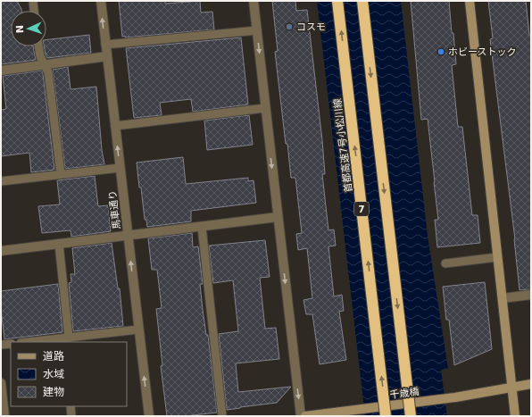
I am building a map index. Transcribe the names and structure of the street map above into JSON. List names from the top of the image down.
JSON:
{
  "streets": {
    "highway": ["首都高速7号小松川線", "7"],
    "street": ["馬車通り", "千歳橋"]
  },
  "one_way": ["馬車通り"],
  "places": ["コスモ", "ホビーストック"],
  "legend": ["道路", "水域", "建物"],
  "north": "left"
}
